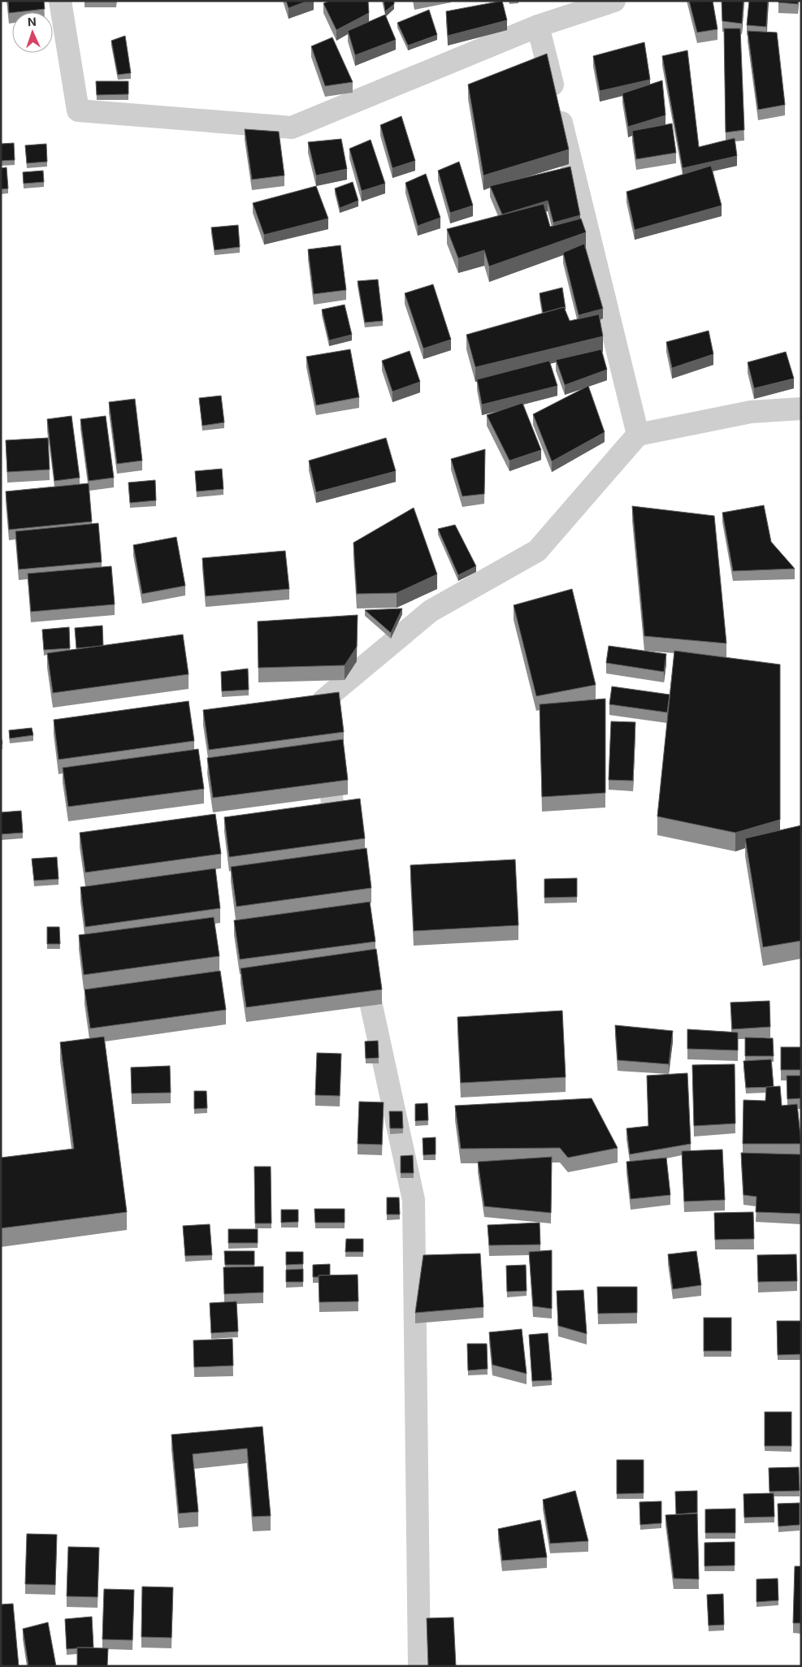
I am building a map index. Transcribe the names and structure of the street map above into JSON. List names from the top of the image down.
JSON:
{
  "north": "top"
}
